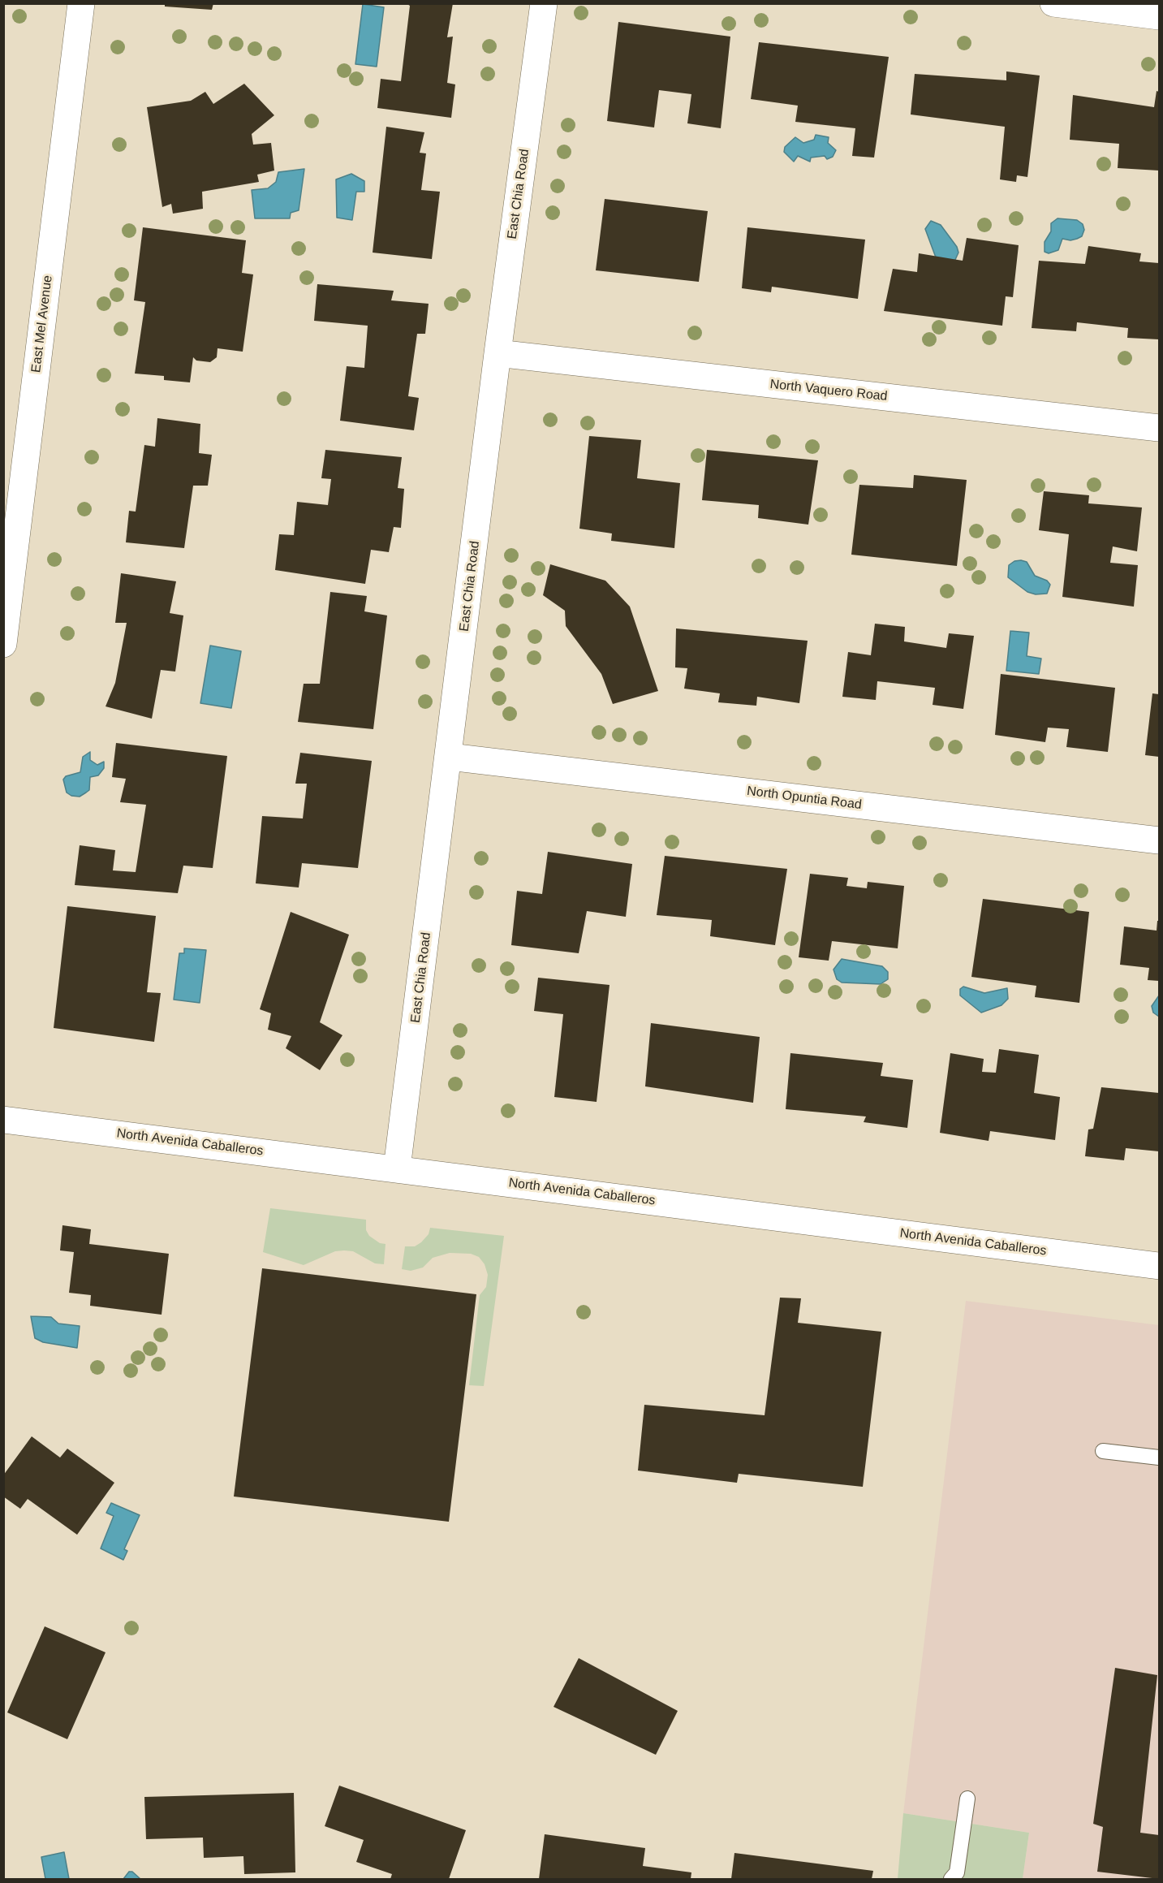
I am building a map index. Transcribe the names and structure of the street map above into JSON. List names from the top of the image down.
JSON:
{
  "streets": {
    "street": [
      "East Chia Road",
      "East Mel Avenue",
      "North Vaquero Road",
      "North Opuntia Road",
      "North Avenida Caballeros"
    ]
  },
  "crossings": [
    ["East Chia Road", "North Vaquero Road"],
    ["East Chia Road", "North Opuntia Road"],
    ["East Chia Road", "North Avenida Caballeros"]
  ]
}
